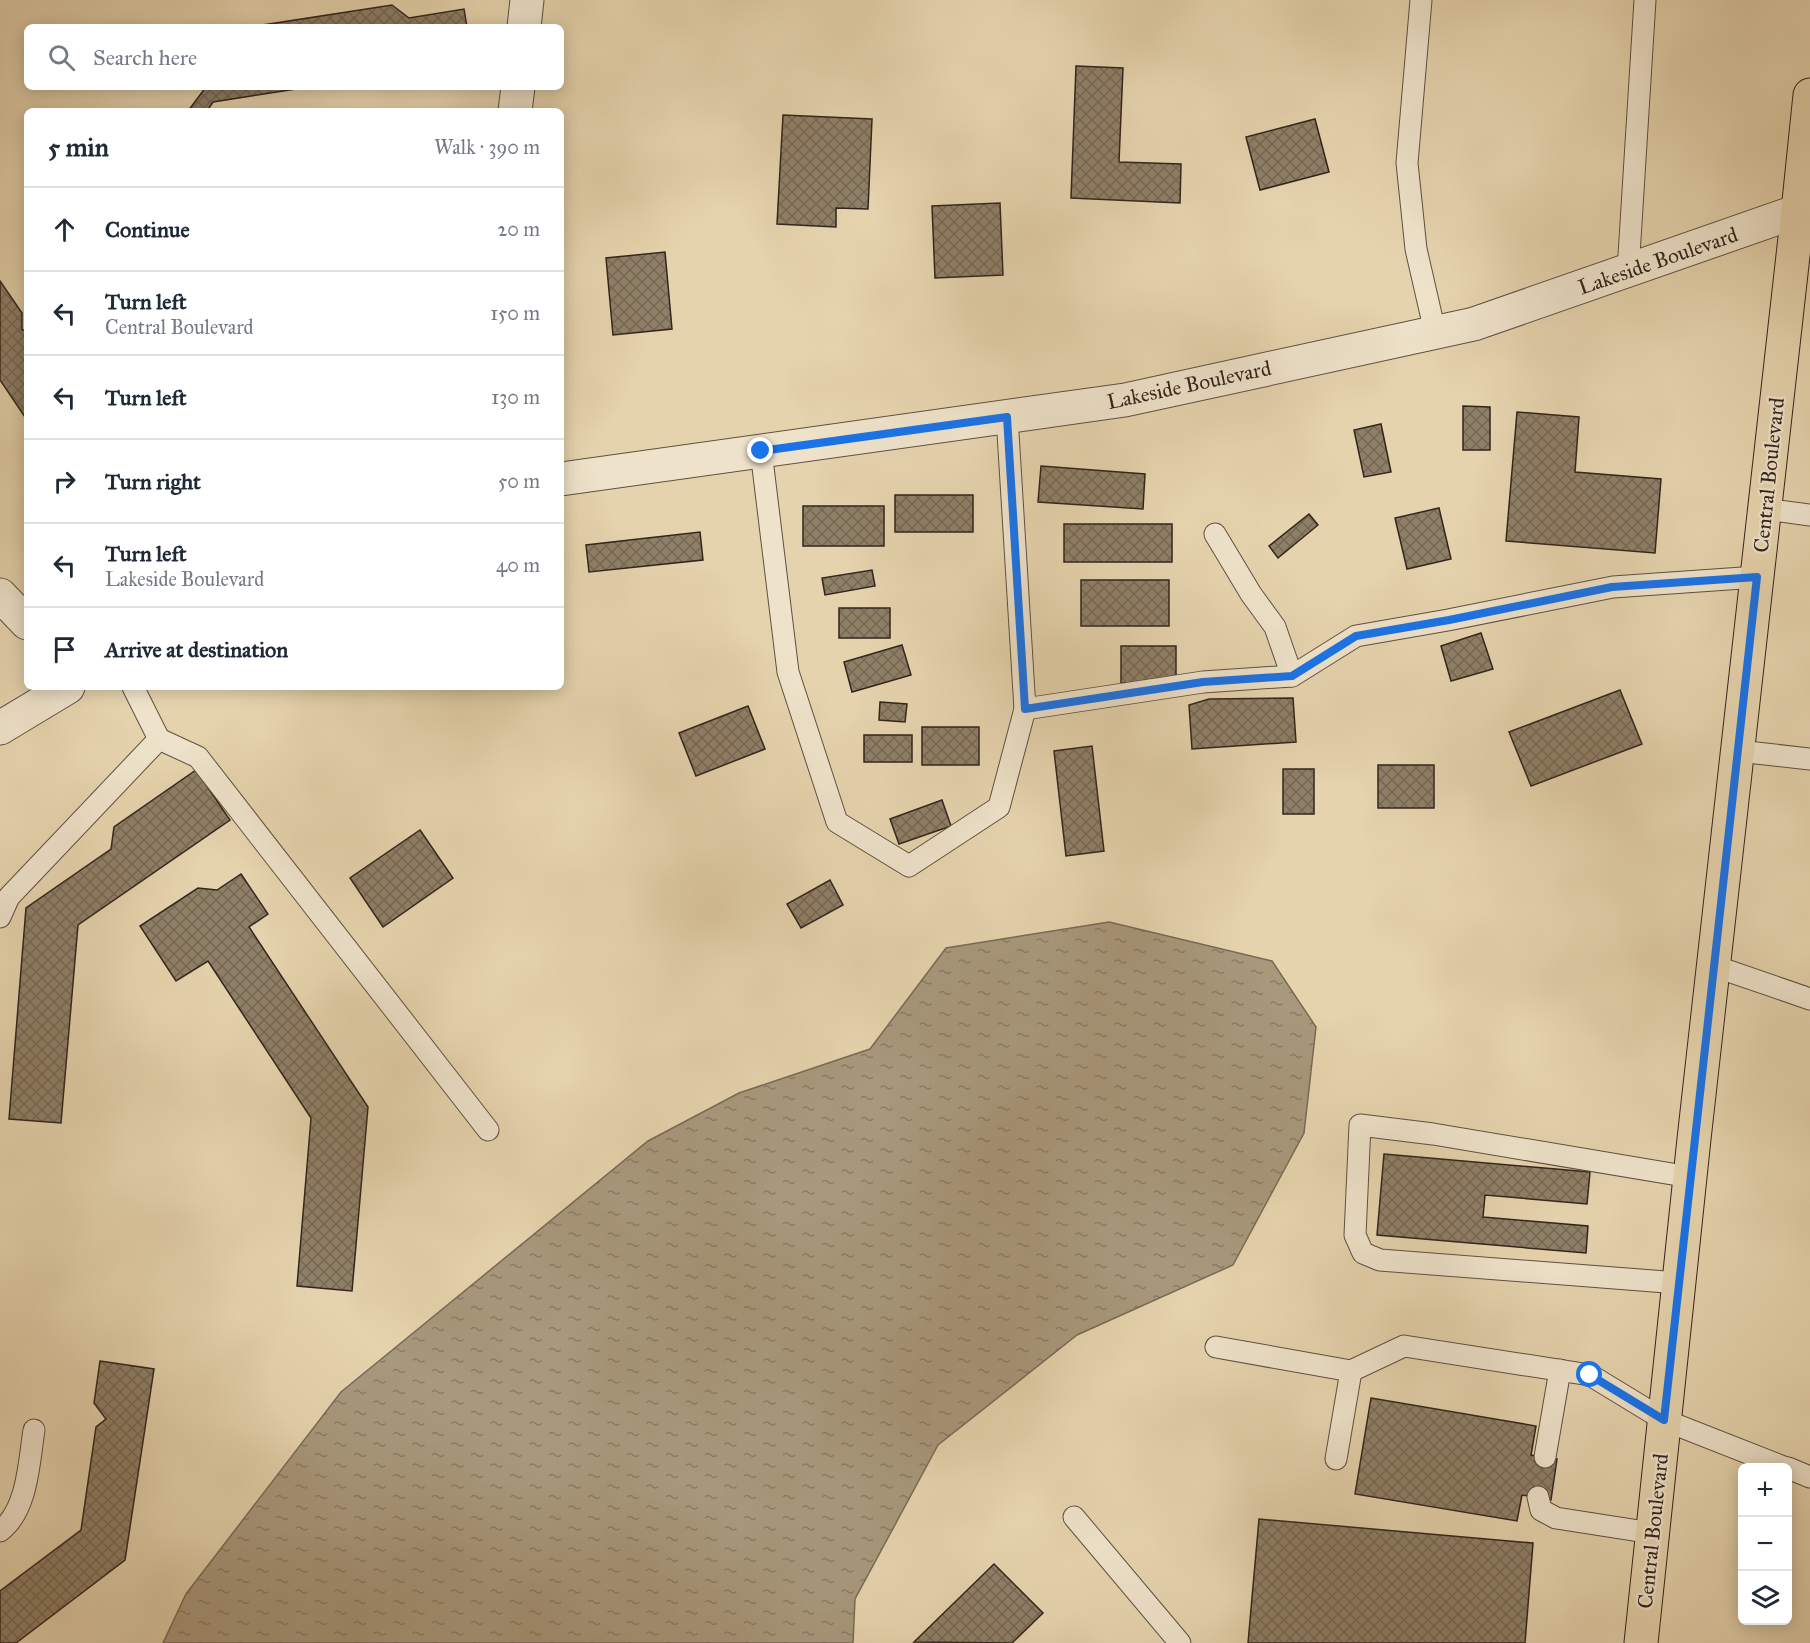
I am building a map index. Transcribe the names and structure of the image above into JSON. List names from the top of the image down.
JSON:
{
  "streets": {
    "main road": ["Central Boulevard"],
    "street": ["Lakeside Boulevard"]
  },
  "crossings": [
    ["Lakeside Boulevard", "Central Boulevard"]
  ],
  "page": {
    "search": "Search here",
    "heading": ["5 min", "Walk · 390 m"],
    "list": [
      ["Continue", "20 m"],
      ["Turn left", "Central Boulevard", "150 m"],
      ["Turn left", "130 m"],
      ["Turn right", "50 m"],
      ["Turn left", "Lakeside Boulevard", "40 m"],
      "Arrive at destination"
    ],
    "map_buttons": ["+", "−"]
  }
}
